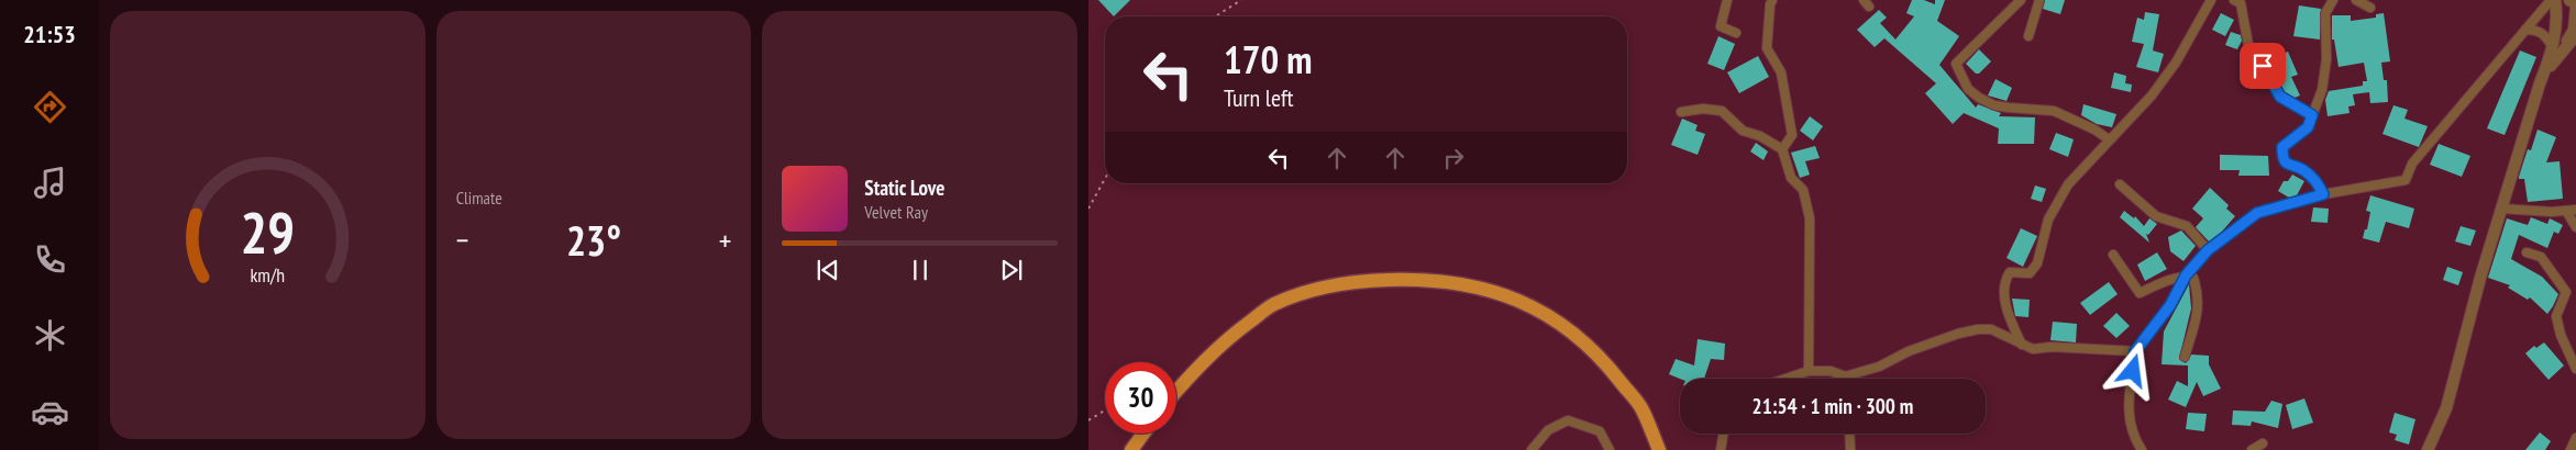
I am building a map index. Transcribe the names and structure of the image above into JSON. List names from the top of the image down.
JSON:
{
  "page": {
    "tabs": "21:53",
    "tile": "Climate",
    "turn": ["170 m", "Turn left"],
    "song": ["Static Love", "Velvet Ray"],
    "heat": ["−", "23°", "+"],
    "limit": "30",
    "trip": "21:54 · 1 min · 300 m",
    "gauge": ["29", "km/h"]
  }
}
